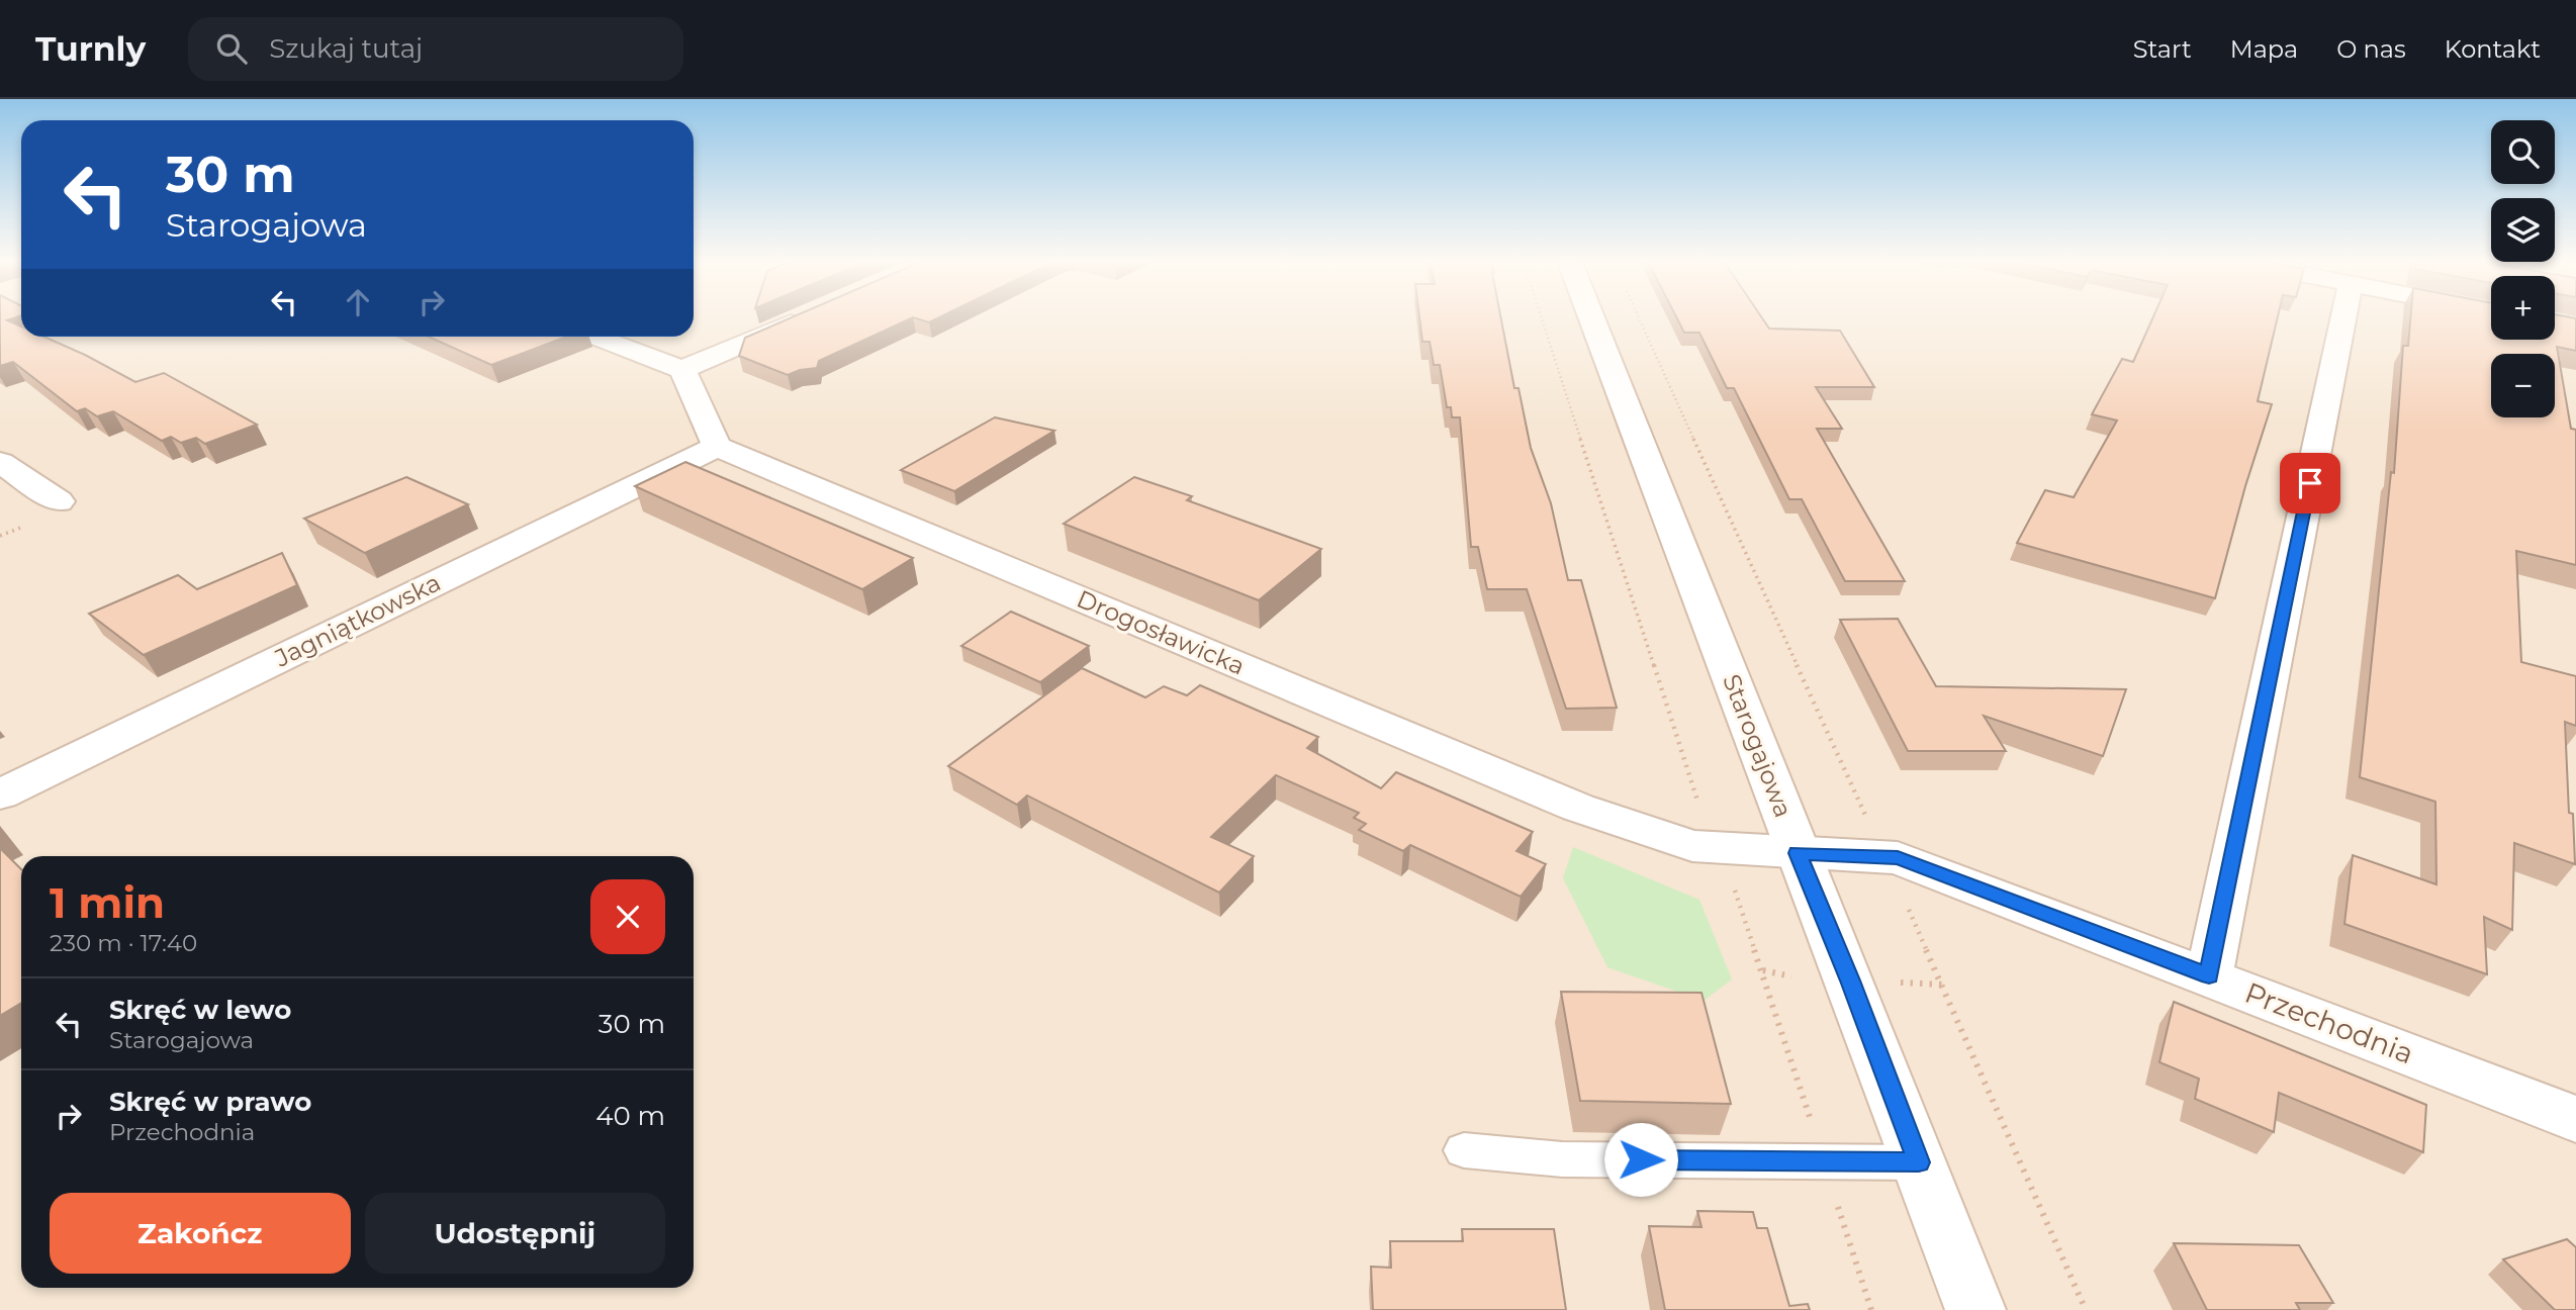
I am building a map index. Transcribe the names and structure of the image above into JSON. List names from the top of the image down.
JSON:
{
  "streets": {
    "street": [
      "Jagniątkowska",
      "Drogosławicka",
      "Starogajowa",
      "Przechodnia"
    ]
  },
  "crossings": [
    ["Jagniątkowska", "Drogosławicka"],
    ["Drogosławicka", "Starogajowa"],
    ["Drogosławicka", "Przechodnia"],
    ["Starogajowa", "Przechodnia"]
  ],
  "page": {
    "header": "Turnly",
    "search": "Szukaj tutaj",
    "nav": [
      "Start",
      "Mapa",
      "O nas",
      "Kontakt"
    ],
    "map_buttons": ["+", "−"],
    "turn": ["30 m", "Starogajowa"],
    "heading": ["1 min", "230 m · 17:40"],
    "list": [
      {
        "name": "Skręć w lewo",
        "note": "Starogajowa",
        "value": "30 m"
      },
      {
        "name": "Skręć w prawo",
        "note": "Przechodnia",
        "value": "40 m"
      }
    ],
    "buttons": ["Zakończ", "Udostępnij"]
  }
}
